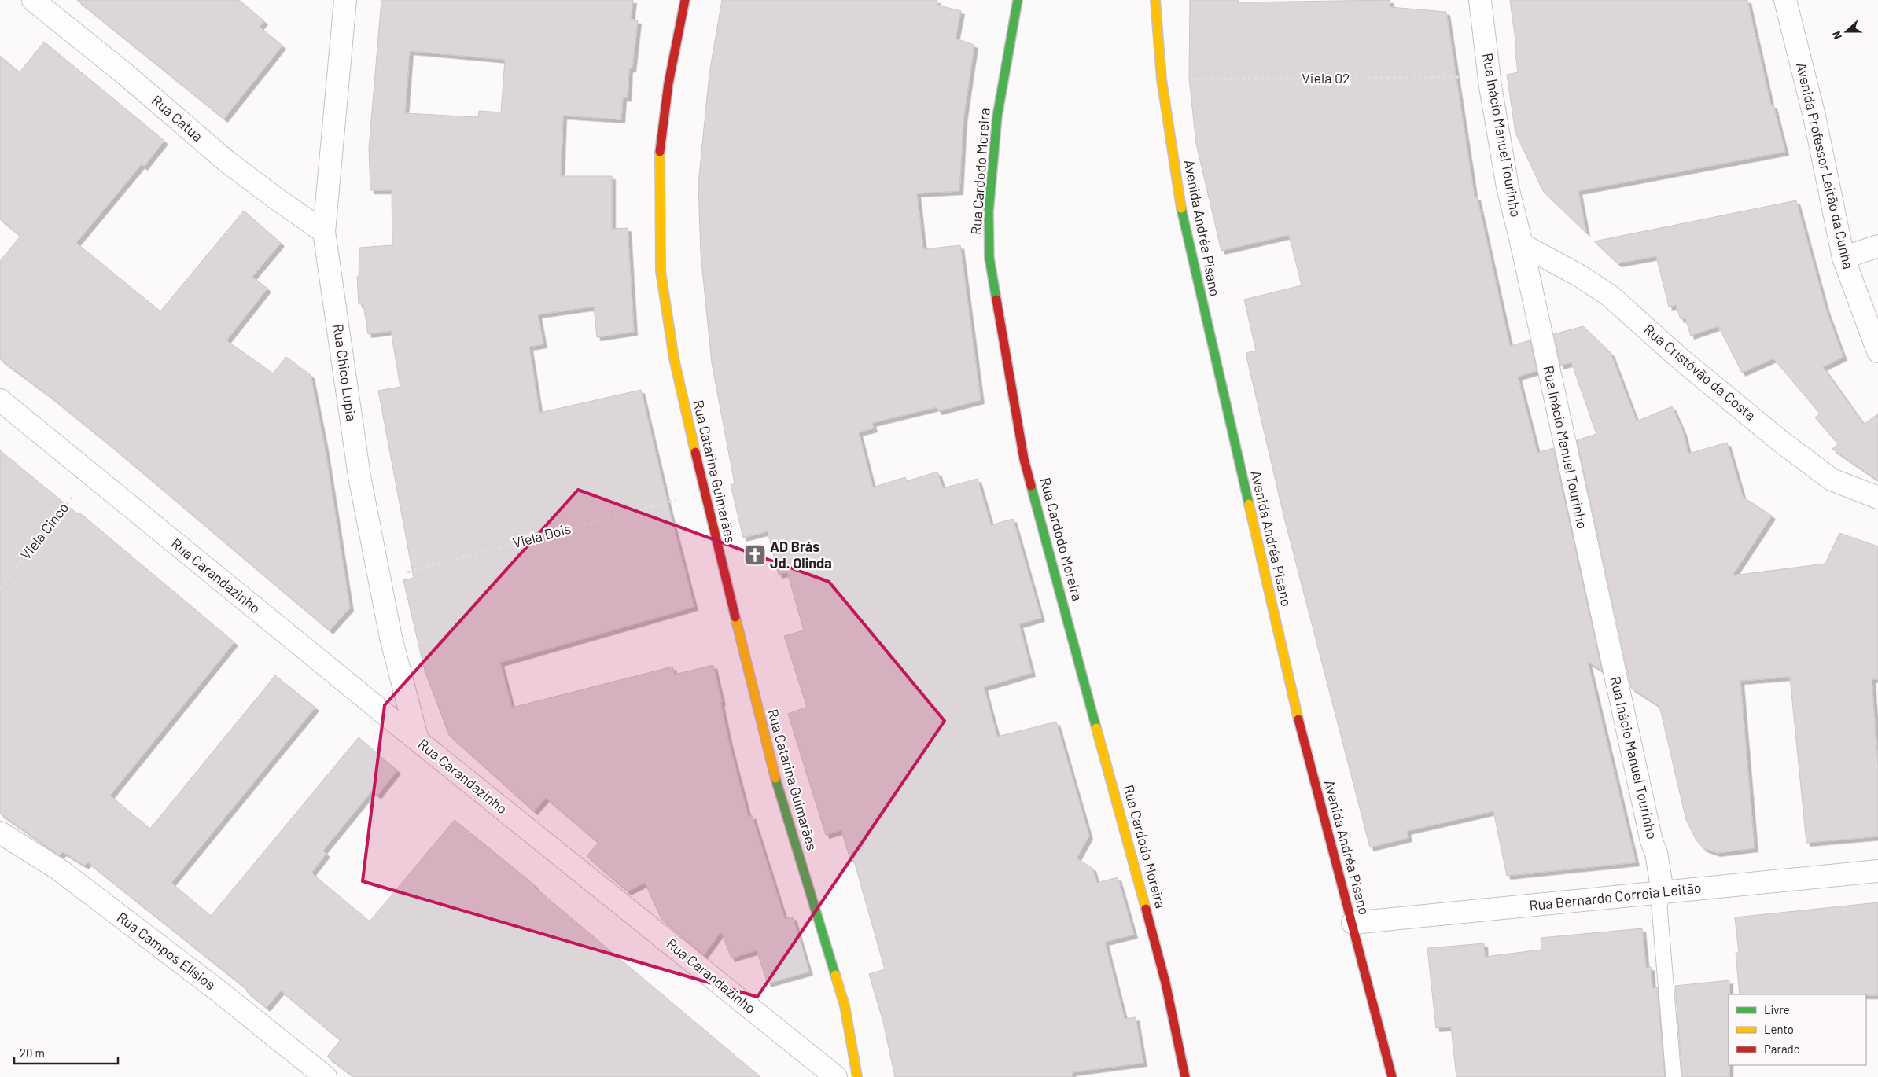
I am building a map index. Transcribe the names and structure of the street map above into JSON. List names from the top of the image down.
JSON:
{
  "streets": {
    "street": [
      "Rua Catua",
      "Rua Inácio Manuel Tourinho",
      "Avenida Professor Leitão da Cunha",
      "Rua Cardodo Moreira",
      "Avenida Andréa Pisano",
      "Rua Chico Lupia",
      "Rua Cristóvão da Costa",
      "Rua Catarina Guimarães",
      "Rua Carandazinho",
      "Rua Bernardo Correia Leitão",
      "Rua Campos Elísios"
    ],
    "path": ["Viela 02", "Viela Cinco", "Viela Dois"]
  },
  "crossings": [
    ["Viela 02", "Rua Inácio Manuel Tourinho"],
    ["Viela 02", "Avenida Andréa Pisano"],
    ["Rua Catua", "Rua Chico Lupia"],
    ["Rua Inácio Manuel Tourinho", "Rua Cristóvão da Costa"],
    ["Rua Inácio Manuel Tourinho", "Rua Bernardo Correia Leitão"],
    ["Avenida Andréa Pisano", "Rua Bernardo Correia Leitão"],
    ["Rua Chico Lupia", "Viela Dois"],
    ["Rua Chico Lupia", "Rua Carandazinho"],
    ["Rua Catarina Guimarães", "Viela Dois"],
    ["Viela Cinco", "Rua Carandazinho"]
  ],
  "places": {
    "church": ["AD Brás Jd. Olinda"]
  },
  "legend": ["Livre", "Lento", "Parado"],
  "scale_bar": "20 m",
  "north": "left"
}
